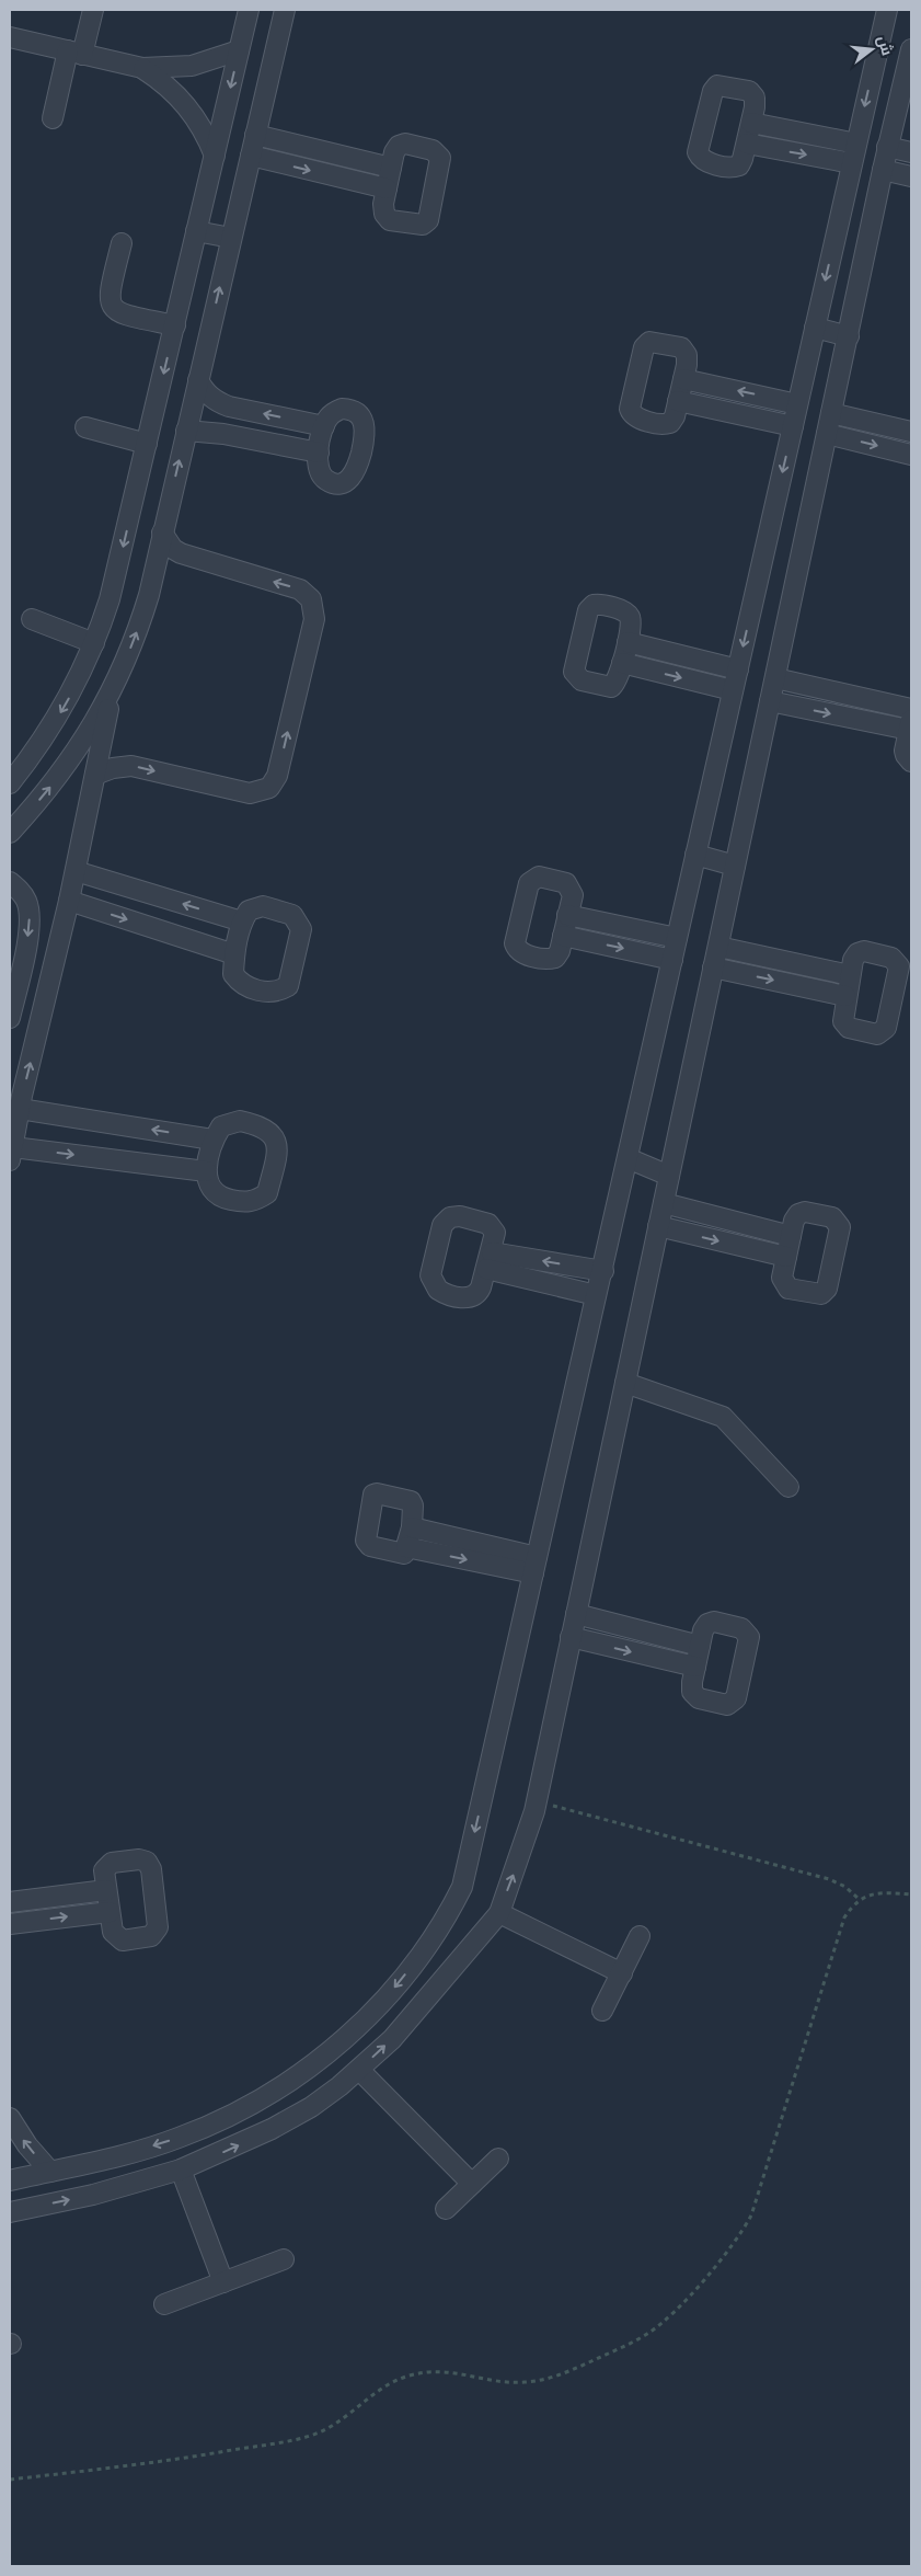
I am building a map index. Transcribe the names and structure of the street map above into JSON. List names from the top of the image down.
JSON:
{
  "north": "right"
}
